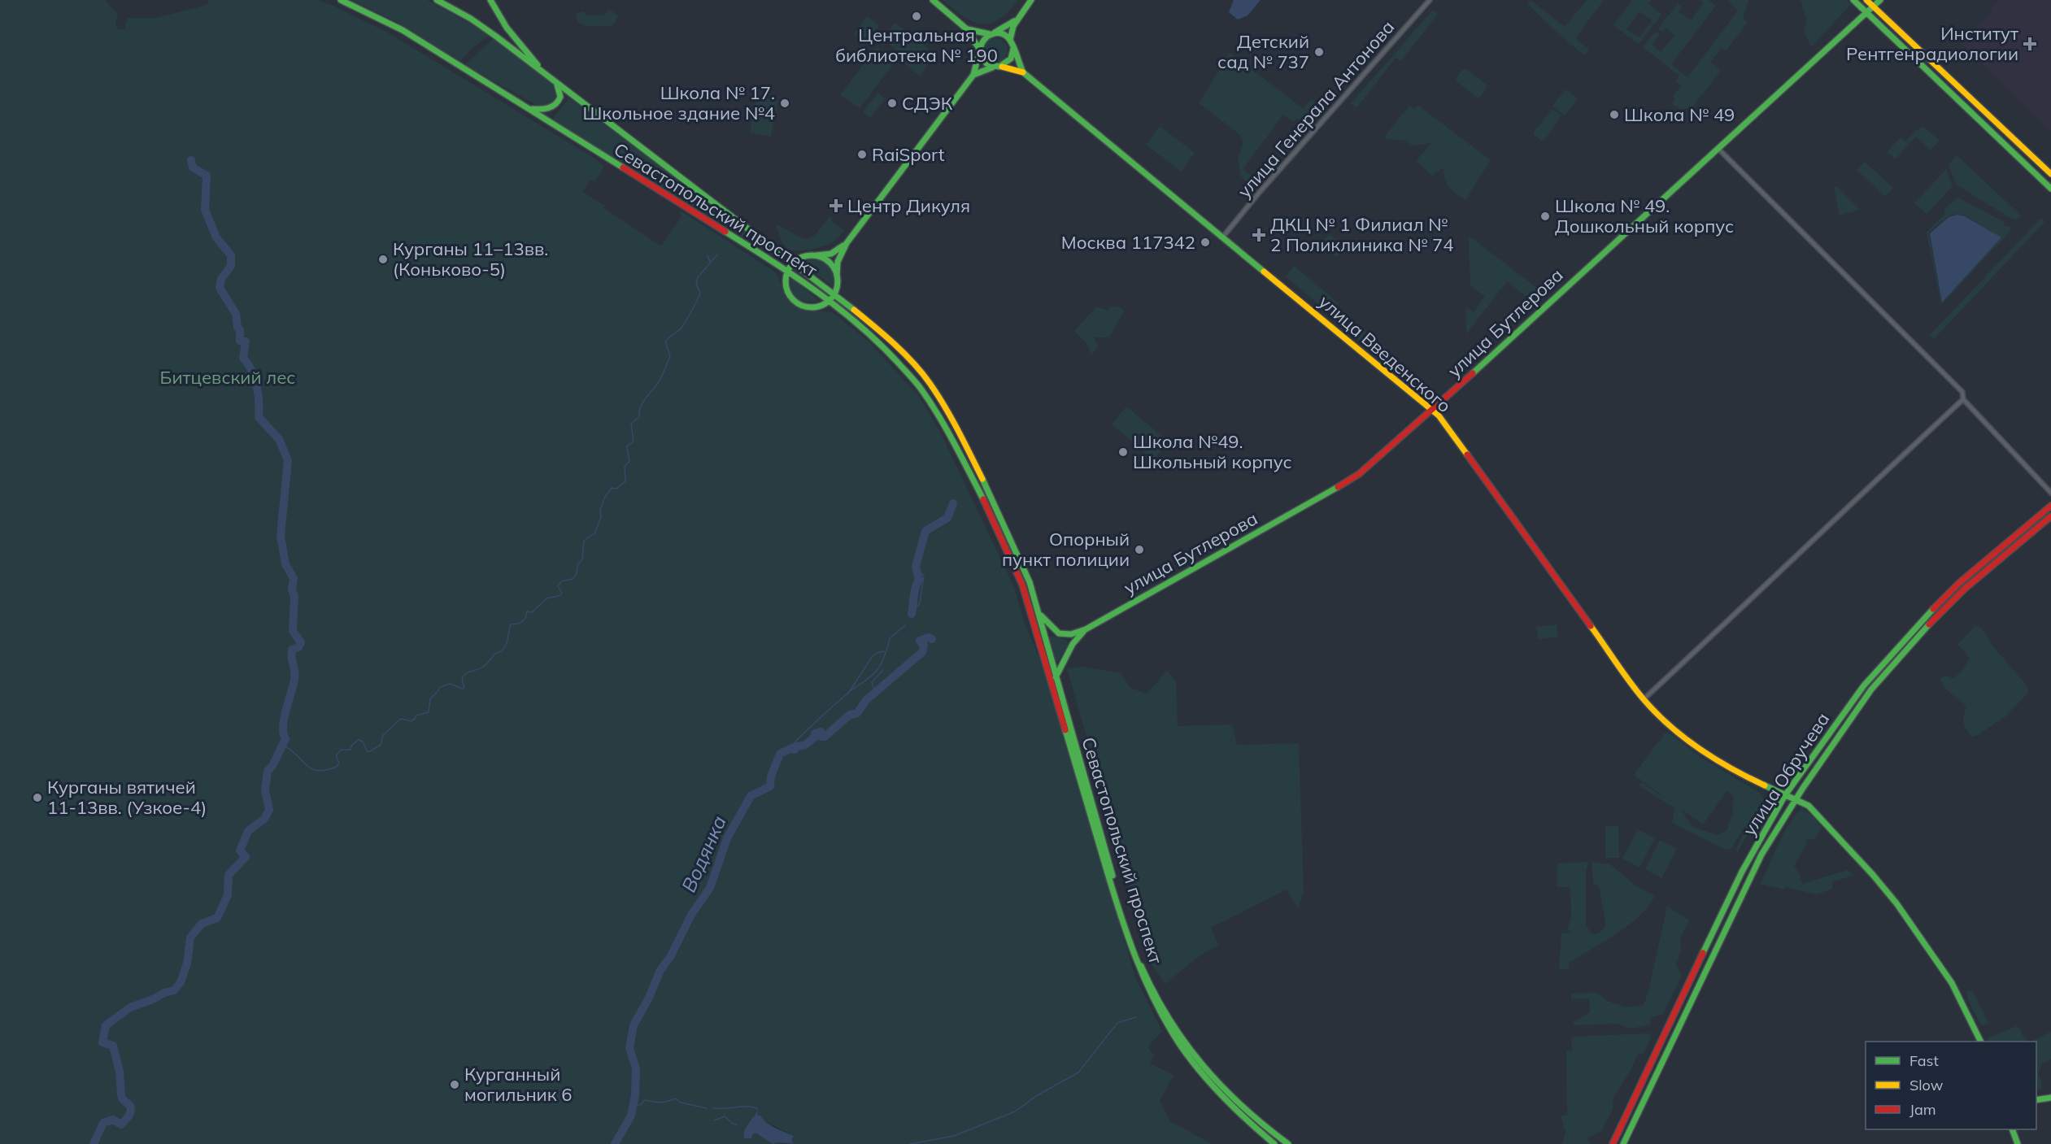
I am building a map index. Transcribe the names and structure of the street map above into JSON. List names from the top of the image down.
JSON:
{
  "streets": {
    "main road": [
      "Севастопольский проспект",
      "улица Бутлерова",
      "улица Введенского",
      "улица Обручева"
    ],
    "street": ["улица Генерала Антонова"]
  },
  "crossings": [
    ["улица Генерала Антонова", "улица Введенского"],
    ["Севастопольский проспект", "улица Бутлерова"],
    ["улица Бутлерова", "улица Введенского"],
    ["улица Введенского", "улица Обручева"]
  ],
  "water": ["Водянка"],
  "parks": ["Битцевский лес"],
  "places": {
    "other": [
      "Центральная библиотека № 190",
      "Детский сад № 737",
      "Школа № 17. Школьное здание №4",
      "СДЭК",
      "Школа № 49",
      "RaiSport",
      "Школа № 49. Дошкольный корпус",
      "Москва 117342",
      "Курганы 11–13вв. (Коньково-5)",
      "Школа №49. Школьный корпус",
      "Опорный пункт полиции",
      "Курганы вятичей 11-13вв. (Узкое-4)",
      "Курганный могильник 6"
    ],
    "health": ["Институт Рентгенрадиологии", "Центр Дикуля", "ДКЦ № 1 Филиал № 2 Поликлиника № 74"]
  },
  "legend": ["Fast", "Slow", "Jam"]
}
